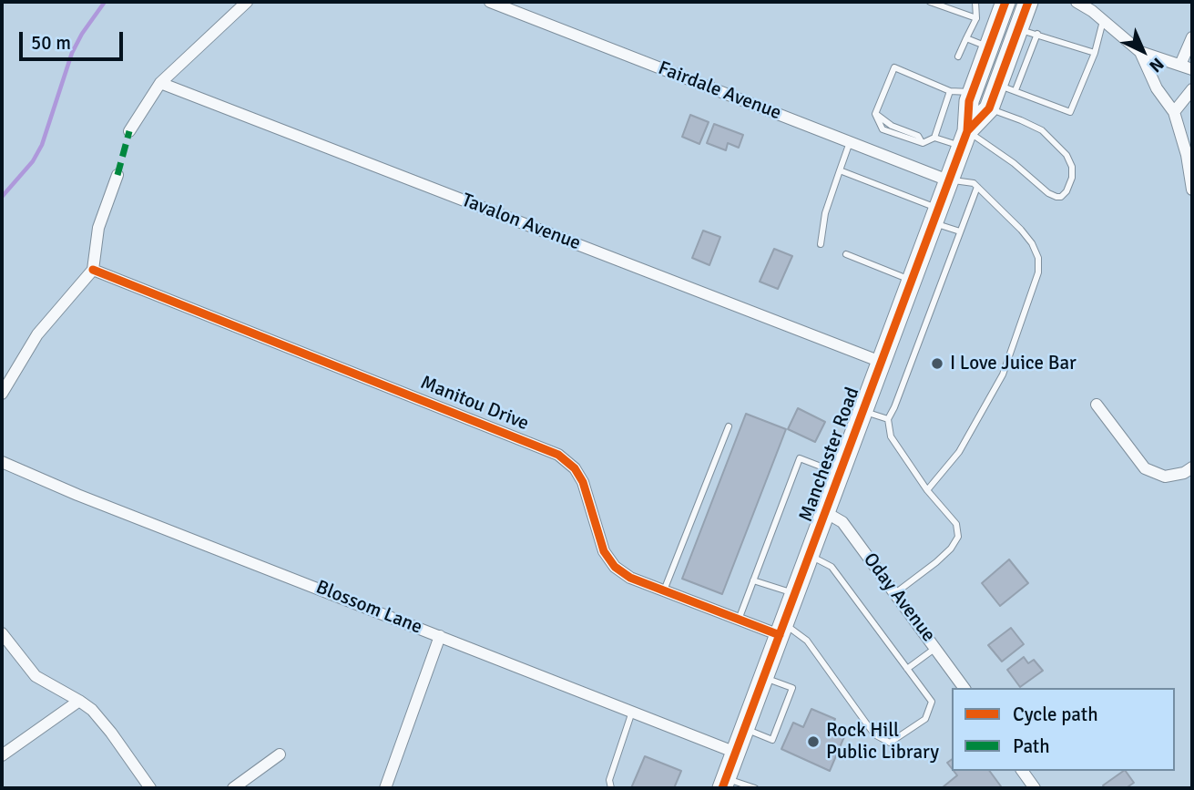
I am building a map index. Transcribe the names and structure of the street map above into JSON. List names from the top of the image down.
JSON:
{
  "streets": {
    "main road": ["Manchester Road"],
    "street": [
      "Fairdale Avenue",
      "Tavalon Avenue",
      "Manitou Drive",
      "Oday Avenue",
      "Blossom Lane"
    ]
  },
  "crossings": [
    ["Fairdale Avenue", "Manchester Road"],
    ["Tavalon Avenue", "Manchester Road"],
    ["Manitou Drive", "Manchester Road"],
    ["Manchester Road", "Oday Avenue"],
    ["Manchester Road", "Blossom Lane"]
  ],
  "places": ["I Love Juice Bar", "Rock Hill Public Library"],
  "legend": ["Cycle path", "Path"],
  "scale_bar": "50 m",
  "north": "bottom right"
}
